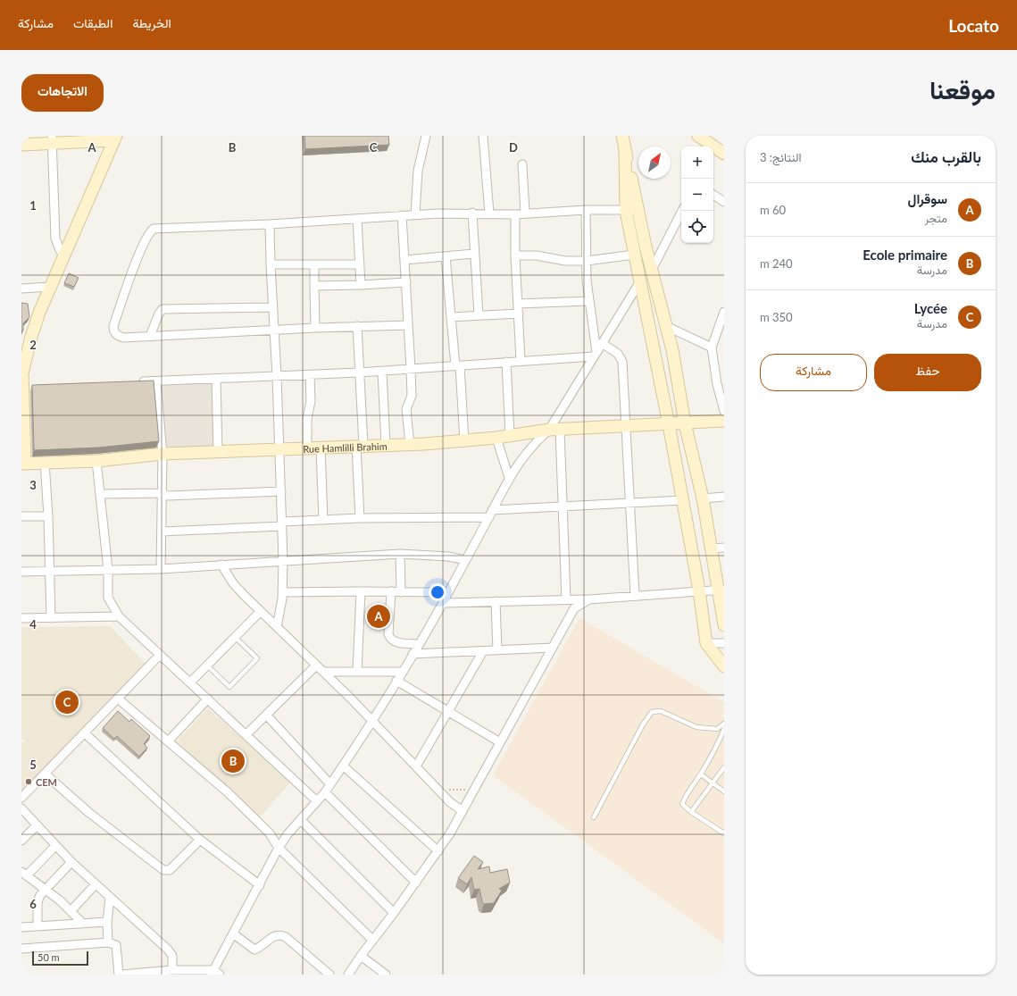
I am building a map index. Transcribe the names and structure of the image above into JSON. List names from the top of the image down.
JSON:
{
  "streets": {
    "street": ["Rue Hamlilli Brahim"]
  },
  "places": ["CEM"],
  "scale_bar": "50 m",
  "north": "top right",
  "page": {
    "header": "Locato",
    "nav": ["الخريطة", "الطبقات", "مشاركة"],
    "title": "موقعنا",
    "buttons": [
      "الاتجاهات",
      ["حفظ", "مشاركة"]
    ],
    "heading": ["بالقرب منك", "النتائج: 3"],
    "map_buttons": ["+", "−"],
    "list": [
      {
        "mark": "A",
        "name": "سوقرال",
        "note": "متجر",
        "value": "60 m"
      },
      {
        "mark": "B",
        "name": "Ecole primaire",
        "note": "مدرسة",
        "value": "240 m"
      },
      {
        "mark": "C",
        "name": "Lycée",
        "note": "مدرسة",
        "value": "350 m"
      }
    ],
    "pins": ["A", "C", "B"],
    "scale": "50 m"
  },
  "grid": {
    "columns": [
      "A",
      "B",
      "C",
      "D"
    ],
    "rows": [
      "1",
      "2",
      "3",
      "4",
      "5",
      "6"
    ]
  }
}
